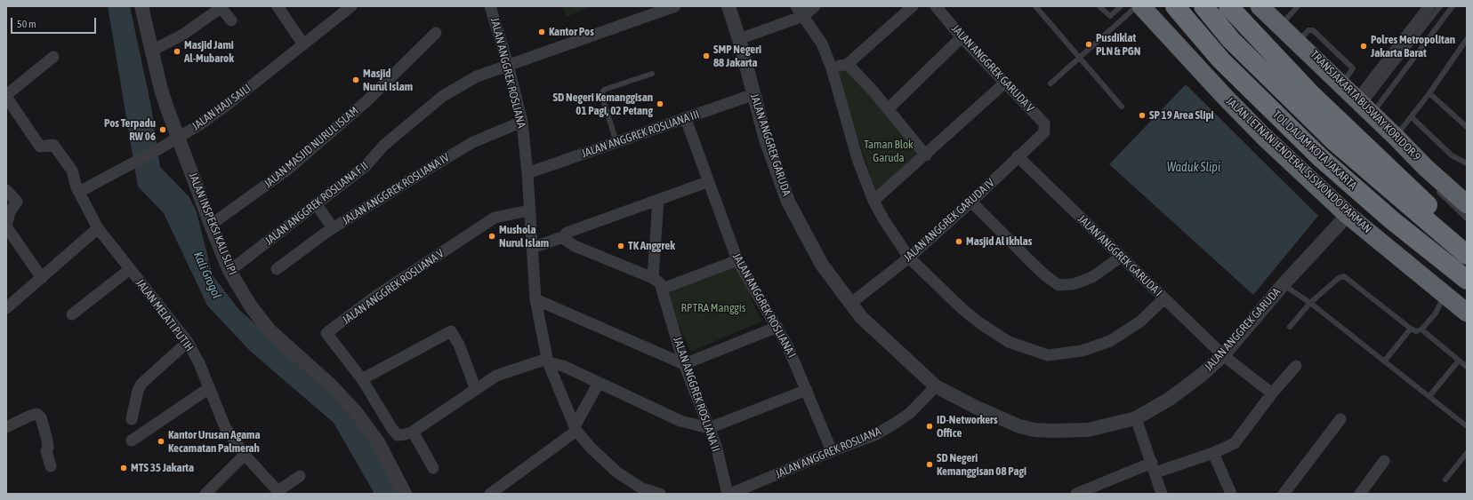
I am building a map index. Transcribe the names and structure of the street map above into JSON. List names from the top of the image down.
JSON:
{
  "streets": {
    "highway": ["TOL DALAM KOTA JAKARTA", "JALAN LETNAN JENDERAL SISWONDO PARMAN"],
    "street": [
      "JALAN ANGGREK GARUDA V",
      "JALAN ANGGREK ROSLIANA",
      "JALAN HAJI SAILI",
      "JALAN ANGGREK ROSLIANA III",
      "JALAN ANGGREK GARUDA",
      "JALAN MASJID NURUL ISLAM",
      "JALAN ANGGREK ROSLIANA IV",
      "JALAN ANGGREK ROSLIANA F II",
      "JALAN ANGGREK GARUDA IV",
      "JALAN INSPEKSI KALI SLIPI",
      "JALAN ANGGREK GARUDA I",
      "JALAN ANGGREK ROSLIANA V",
      "JALAN ANGGREK ROSLIANA I",
      "JALAN MELATI PUTIH",
      "JALAN ANGGREK ROSLIANA II"
    ]
  },
  "crossings": [
    ["JALAN ANGGREK GARUDA V", "JALAN ANGGREK GARUDA IV"],
    ["JALAN ANGGREK ROSLIANA", "JALAN ANGGREK ROSLIANA III"],
    ["JALAN ANGGREK ROSLIANA", "JALAN ANGGREK GARUDA"],
    ["JALAN ANGGREK ROSLIANA", "JALAN ANGGREK ROSLIANA IV"],
    ["JALAN ANGGREK ROSLIANA", "JALAN ANGGREK ROSLIANA F II"],
    ["JALAN ANGGREK ROSLIANA", "JALAN ANGGREK ROSLIANA V"],
    ["JALAN ANGGREK ROSLIANA", "JALAN ANGGREK ROSLIANA I"],
    ["JALAN ANGGREK ROSLIANA", "JALAN ANGGREK ROSLIANA II"],
    ["JALAN HAJI SAILI", "JALAN INSPEKSI KALI SLIPI"],
    ["JALAN HAJI SAILI", "JALAN MELATI PUTIH"],
    ["JALAN ANGGREK ROSLIANA III", "JALAN ANGGREK GARUDA"],
    ["JALAN ANGGREK ROSLIANA III", "JALAN ANGGREK ROSLIANA I"],
    ["JALAN ANGGREK GARUDA", "JALAN LETNAN JENDERAL SISWONDO PARMAN"],
    ["JALAN ANGGREK GARUDA", "JALAN ANGGREK GARUDA IV"],
    ["JALAN ANGGREK GARUDA", "JALAN ANGGREK GARUDA I"],
    ["JALAN MASJID NURUL ISLAM", "JALAN INSPEKSI KALI SLIPI"],
    ["JALAN ANGGREK ROSLIANA F II", "JALAN INSPEKSI KALI SLIPI"],
    ["JALAN ANGGREK GARUDA IV", "JALAN ANGGREK GARUDA I"]
  ],
  "water": ["Waduk Slipi", "Kali Grogol"],
  "parks": ["Taman Blok Garuda", "RPTRA Manggis"],
  "places": [
    "Kantor Pos",
    "Pusdiklat PLN & PGN",
    "Polres Metropolitan Jakarta Barat",
    "Masjid Jami Al-Mubarok",
    "SMP Negeri 88 Jakarta",
    "Masjid Nurul Islam",
    "SD Negeri Kemanggisan 01 Pagi, 02 Petang",
    "SP 19 Area Slipi",
    "Pos Terpadu RW 06",
    "Mushola Nurul Islam",
    "Masjid Al Ikhlas",
    "TK Anggrek",
    "ID-Networkers Office",
    "Kantor Urusan Agama Kecamatan Palmerah",
    "SD Negeri Kemanggisan 08 Pagi",
    "MTS 35 Jakarta"
  ],
  "scale_bar": "50 m"
}
